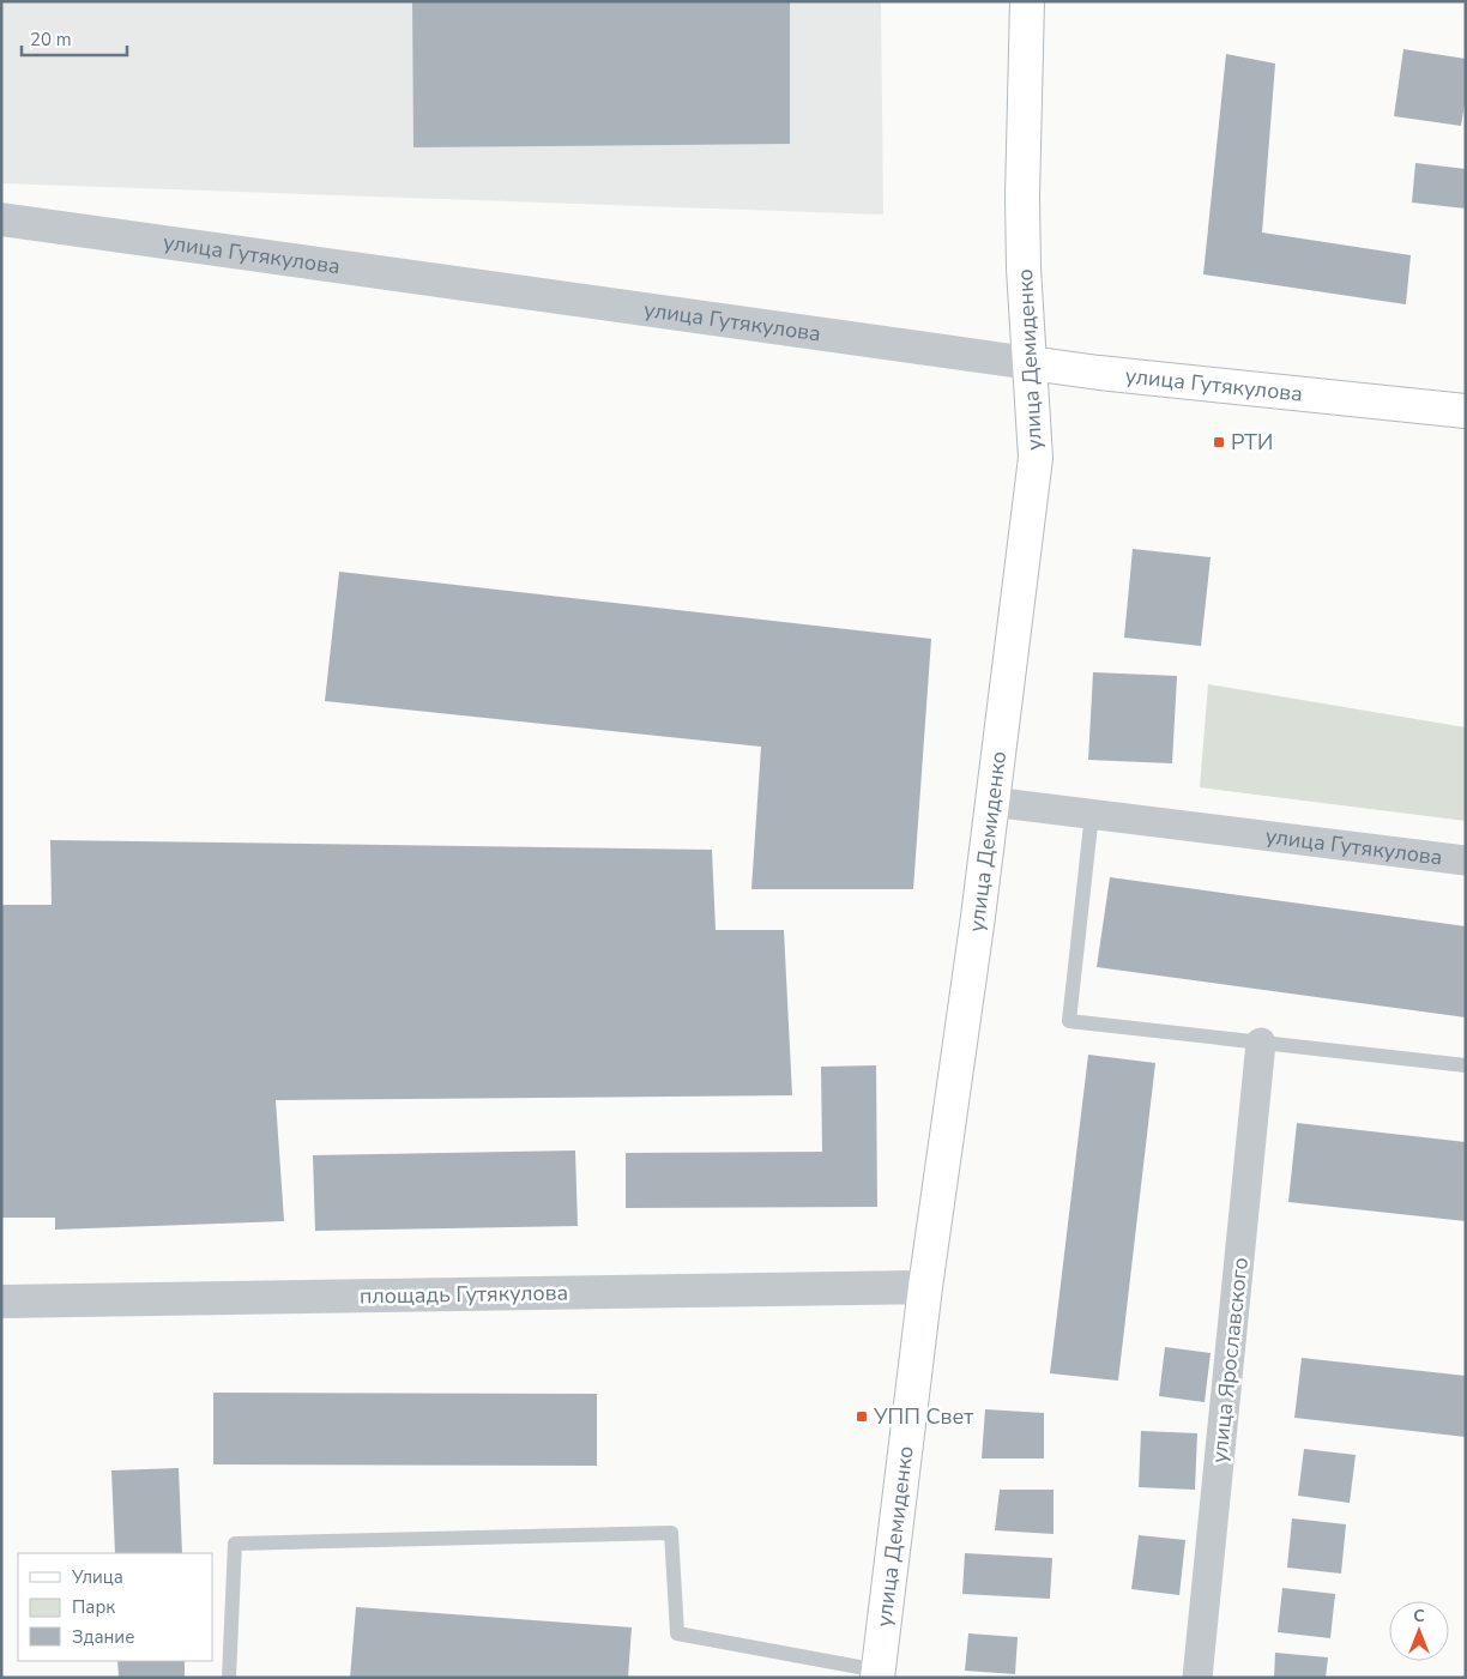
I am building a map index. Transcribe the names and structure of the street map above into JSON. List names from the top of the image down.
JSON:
{
  "streets": {
    "main road": ["улица Гутякулова", "улица Демиденко"],
    "street": ["площадь Гутякулова", "улица Ярославского"]
  },
  "crossings": [
    ["улица Гутякулова", "улица Демиденко"],
    ["улица Демиденко", "площадь Гутякулова"]
  ],
  "places": {
    "transit": ["РТИ", "УПП Свет"]
  },
  "legend": ["Улица", "Парк", "Здание"],
  "scale_bar": "20 m",
  "north": "top"
}
